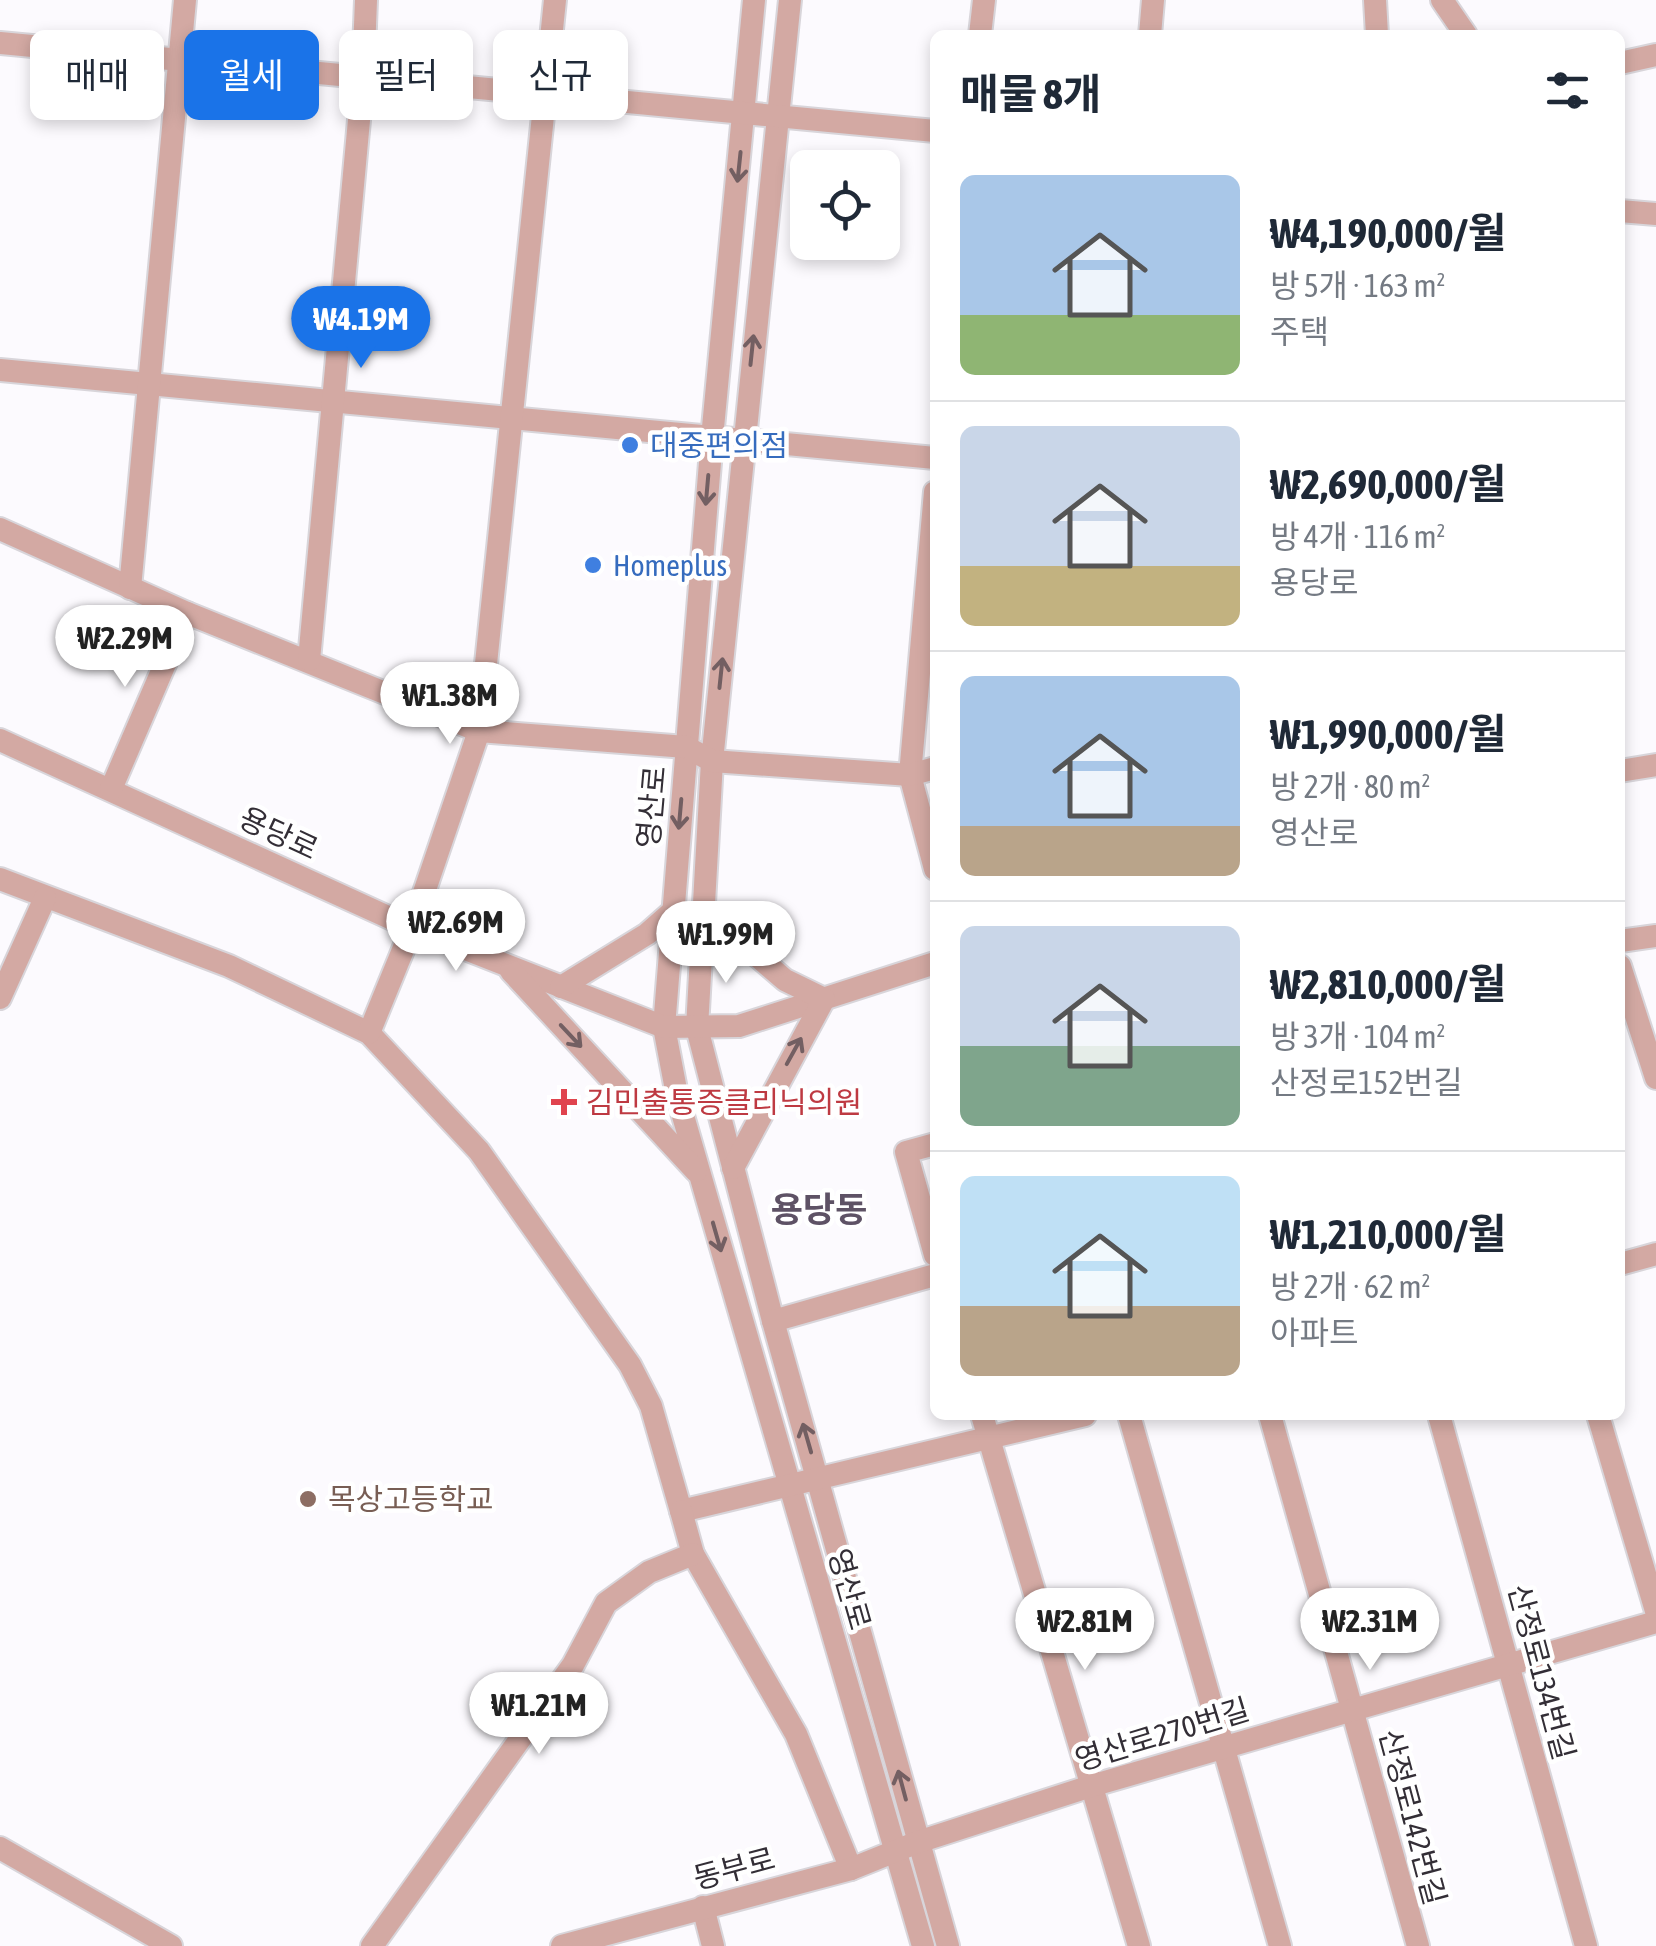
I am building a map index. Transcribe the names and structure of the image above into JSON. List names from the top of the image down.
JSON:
{
  "streets": {
    "street": [
      "영산로",
      "용당로",
      "산정로134번길",
      "영산로270번길",
      "산정로142번길",
      "동부로"
    ]
  },
  "crossings": [
    ["영산로", "용당로"],
    ["영산로", "영산로270번길"],
    ["영산로", "동부로"],
    ["산정로134번길", "영산로270번길"],
    ["영산로270번길", "산정로142번길"],
    ["영산로270번길", "동부로"]
  ],
  "districts": ["용당동"],
  "places": {
    "other": ["대중편의점", "Homeplus", "목상고등학교"],
    "health": ["김민출통증클리닉의원"]
  },
  "page": {
    "chip": [
      "매매",
      "월세",
      "필터",
      "신규"
    ],
    "heading": "매물 8개",
    "list": [
      {
        "name": "₩4,190,000/월",
        "note": "방 5개 · 163 m² · 주택"
      },
      {
        "name": "₩2,690,000/월",
        "note": "방 4개 · 116 m² · 용당로"
      },
      {
        "name": "₩1,990,000/월",
        "note": "방 2개 · 80 m² · 영산로"
      },
      {
        "name": "₩2,810,000/월",
        "note": "방 3개 · 104 m² · 산정로152번길"
      },
      {
        "name": "₩1,210,000/월",
        "note": "방 2개 · 62 m² · 아파트"
      }
    ],
    "price": [
      "₩4.19M",
      "₩2.29M",
      "₩1.38M",
      "₩2.69M",
      "₩1.99M",
      "₩2.81M",
      "₩2.31M",
      "₩1.21M"
    ]
  }
}
